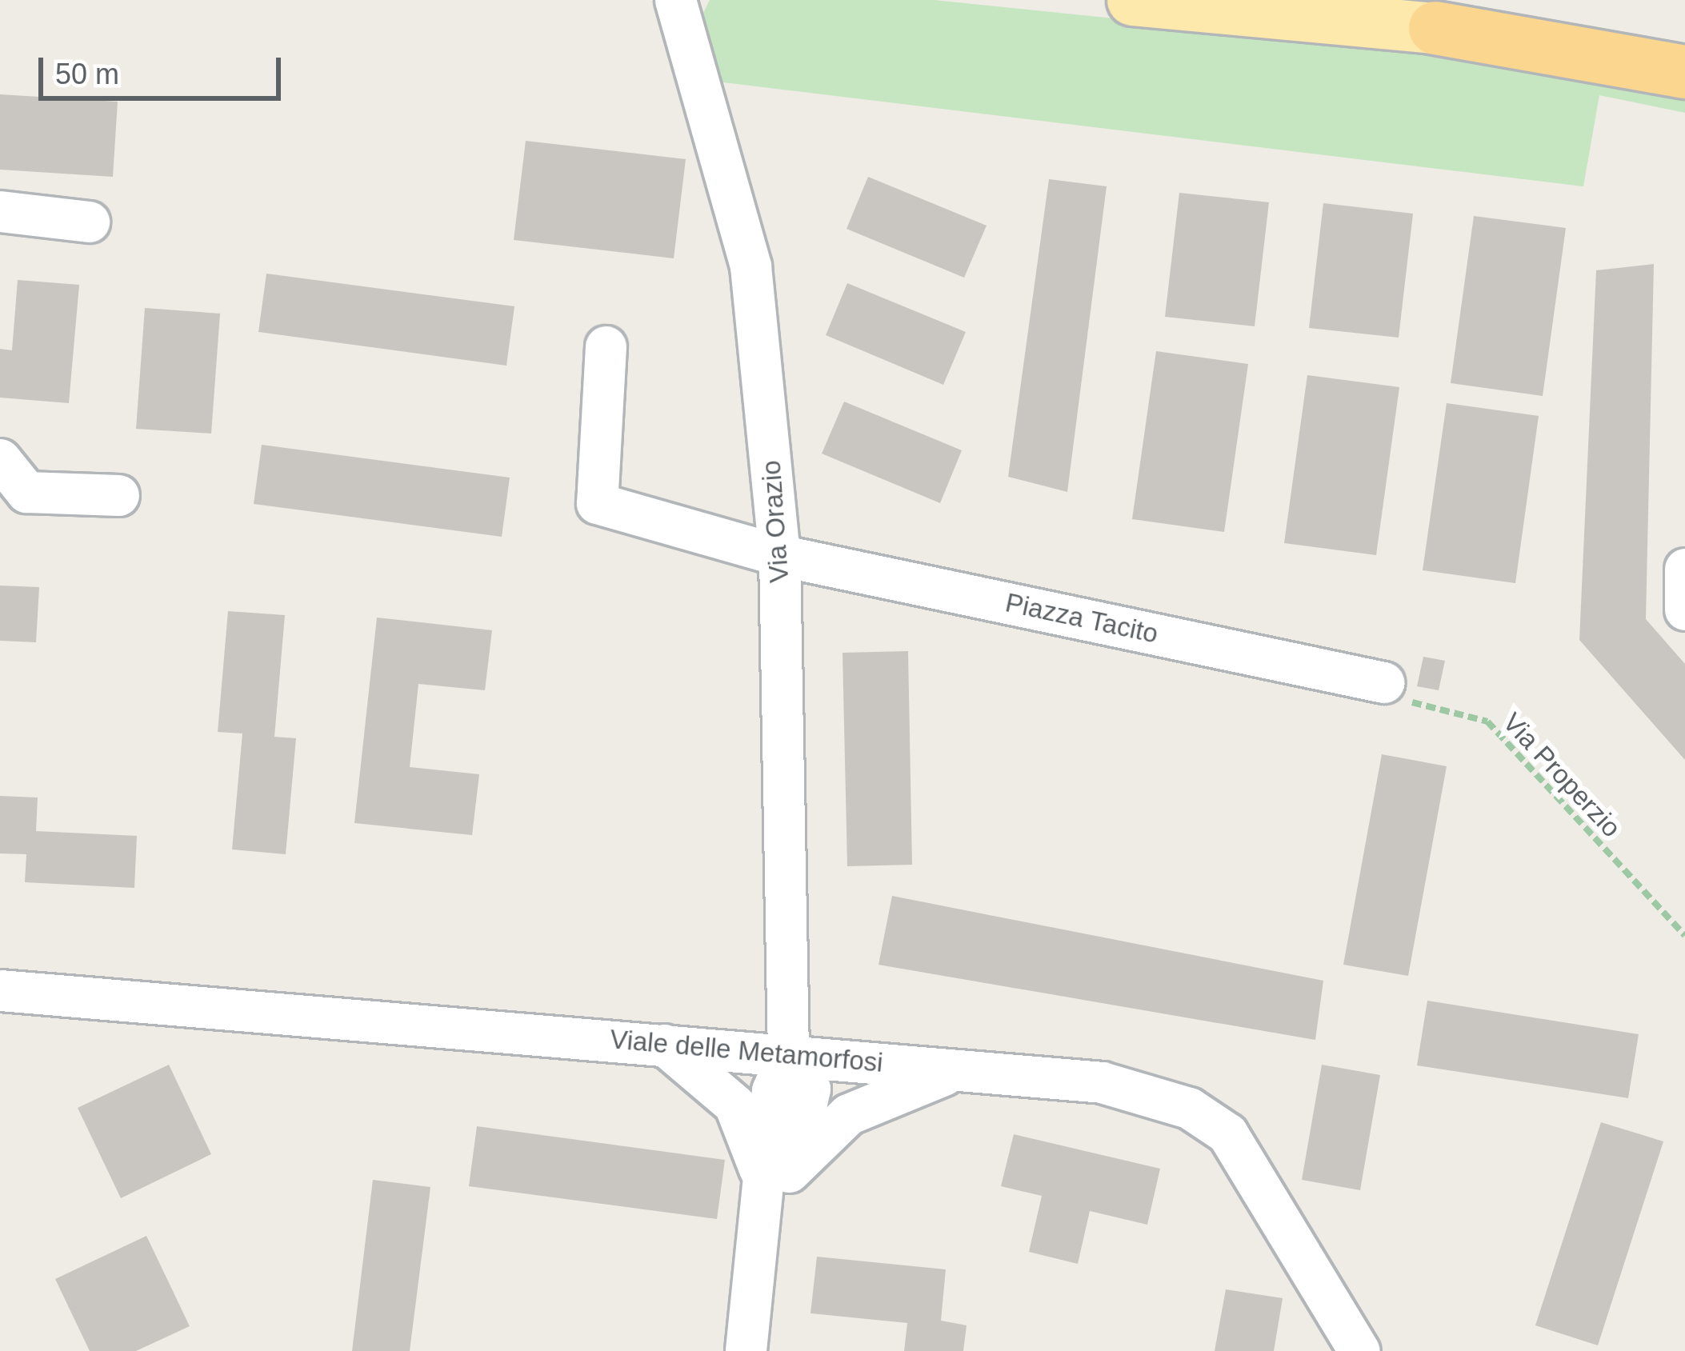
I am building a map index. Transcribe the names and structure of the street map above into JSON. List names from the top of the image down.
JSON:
{
  "streets": {
    "street": ["Via Orazio", "Piazza Tacito", "Viale delle Metamorfosi"],
    "path": ["Via Properzio"]
  },
  "crossings": [
    ["Via Orazio", "Piazza Tacito"],
    ["Via Orazio", "Viale delle Metamorfosi"],
    ["Piazza Tacito", "Via Properzio"]
  ],
  "scale_bar": "50 m"
}
